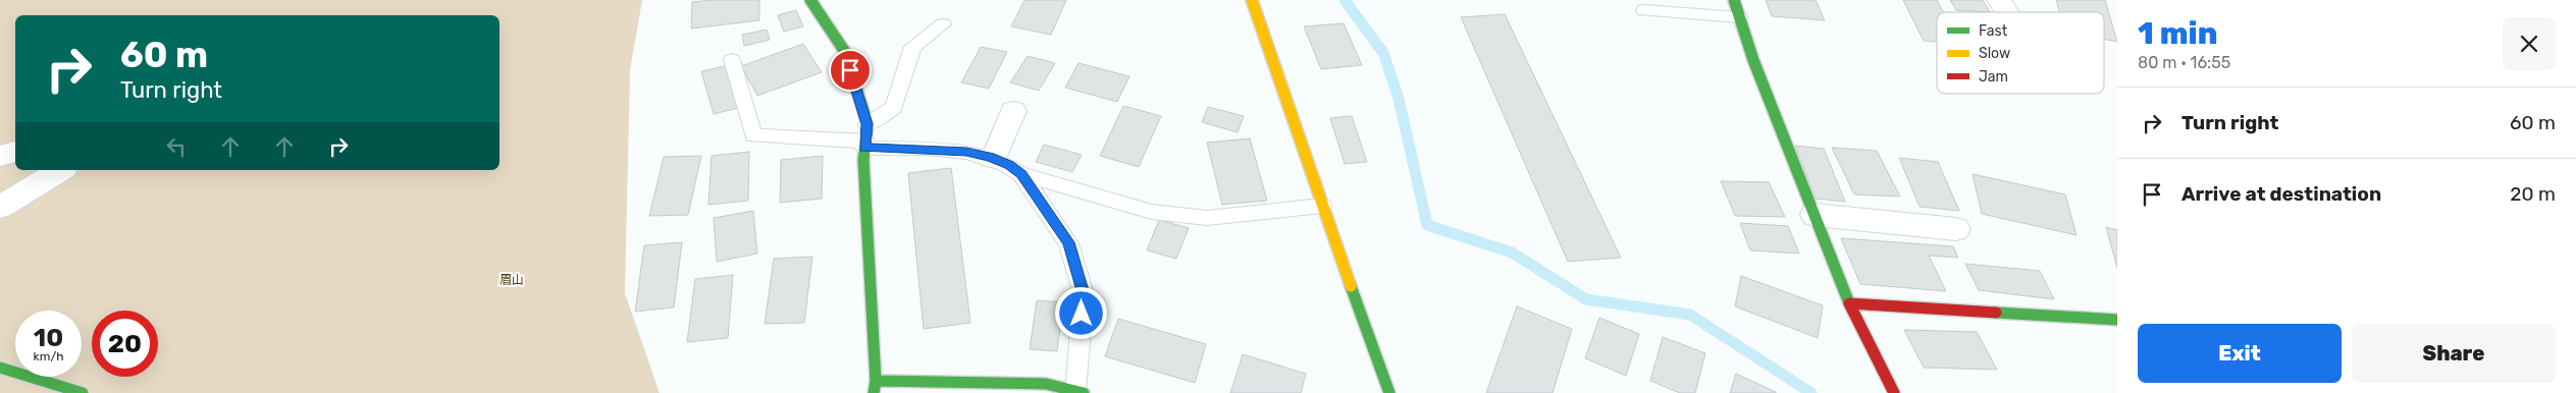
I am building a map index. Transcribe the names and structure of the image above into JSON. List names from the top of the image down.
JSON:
{
  "parks": ["眉山"],
  "legend": ["Fast", "Slow", "Jam"],
  "page": {
    "heading": ["1 min", "80 m · 16:55"],
    "turn": ["60 m", "Turn right"],
    "list": [
      {
        "name": "Turn right",
        "value": "60 m"
      },
      {
        "name": "Arrive at destination",
        "value": "20 m"
      }
    ],
    "speed": "10 km/h",
    "limit": "20",
    "buttons": ["Exit", "Share"]
  }
}
